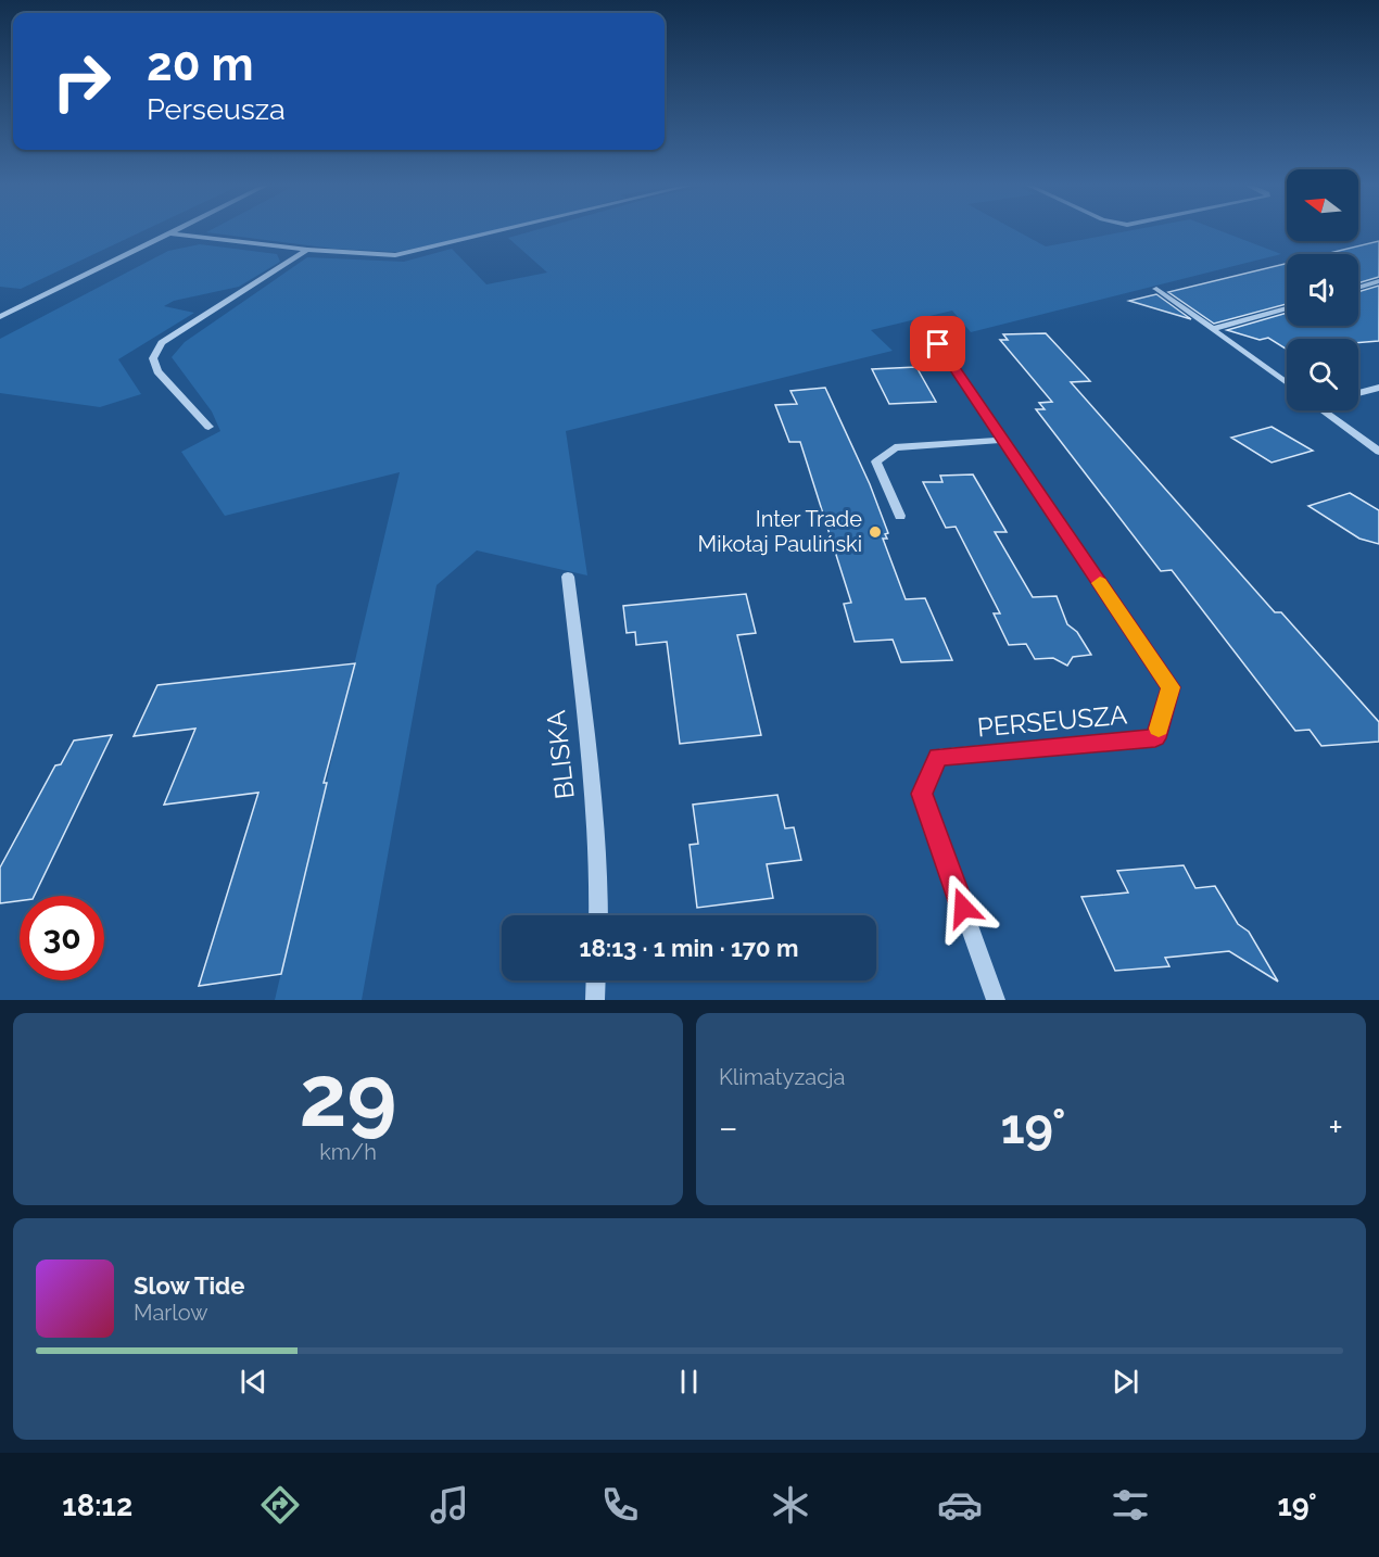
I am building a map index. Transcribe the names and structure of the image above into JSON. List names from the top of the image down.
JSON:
{
  "streets": {
    "street": ["PERSEUSZA", "BLISKA"]
  },
  "places": ["Inter Trade Mikołaj Pauliński"],
  "north": "left",
  "page": {
    "turn": ["20 m", "Perseusza"],
    "limit": "30",
    "trip": "18:13 · 1 min · 170 m",
    "tile": [
      ["29", "km/h"],
      "Klimatyzacja"
    ],
    "heat": ["−", "19°", "+"],
    "song": ["Slow Tide", "Marlow"],
    "tabs": ["18:12", "19°"]
  }
}
